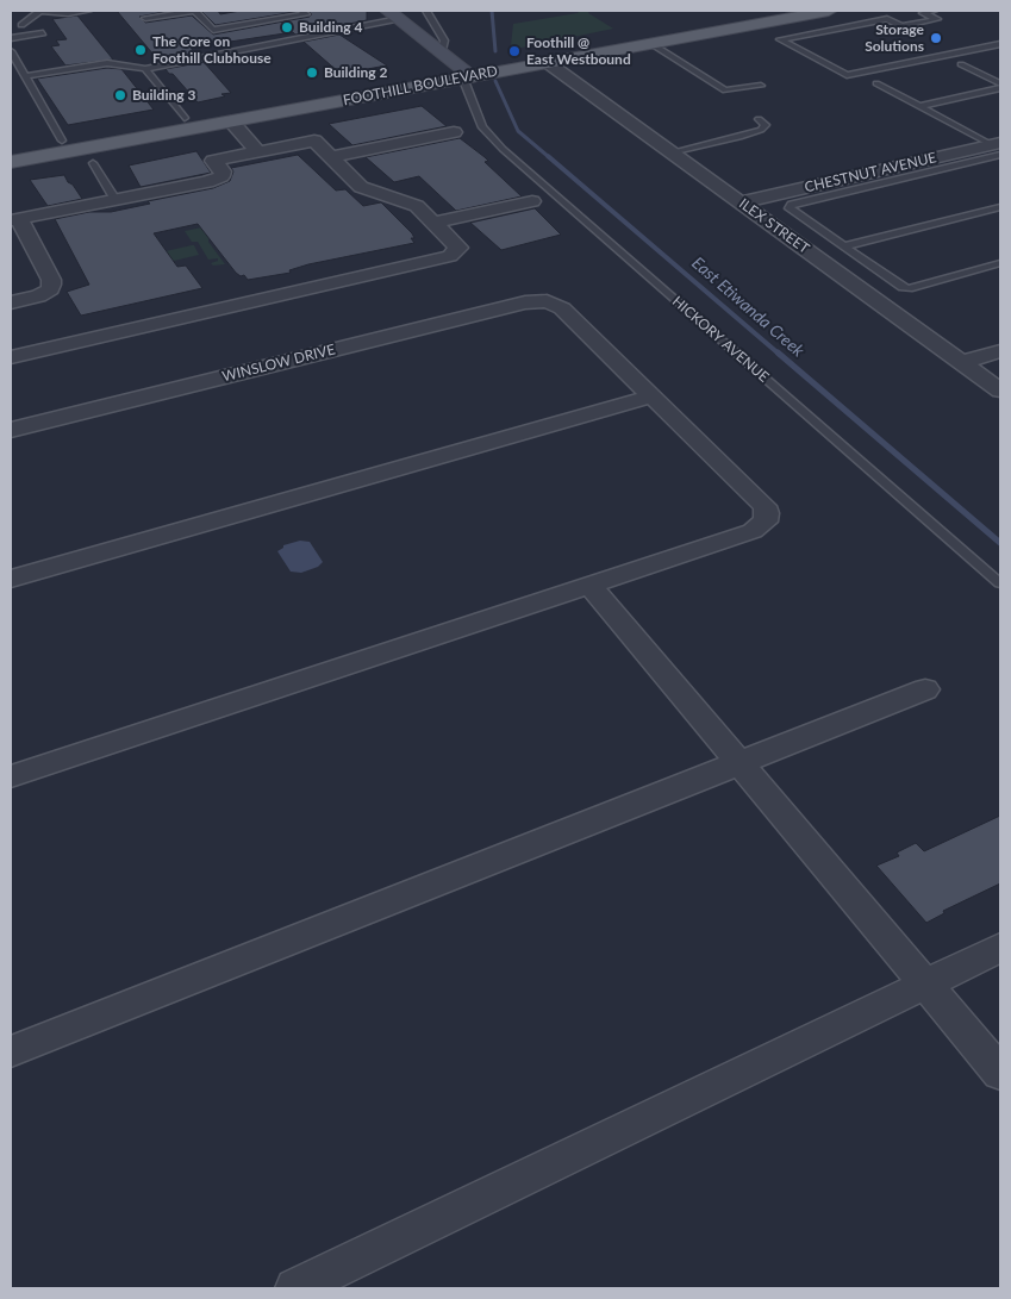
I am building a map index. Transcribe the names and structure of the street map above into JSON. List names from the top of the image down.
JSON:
{
  "streets": {
    "main road": ["FOOTHILL BOULEVARD"],
    "street": ["CHESTNUT AVENUE", "ILEX STREET", "WINSLOW DRIVE"],
    "lane": ["HICKORY AVENUE"]
  },
  "crossings": [
    ["FOOTHILL BOULEVARD", "ILEX STREET"],
    ["FOOTHILL BOULEVARD", "HICKORY AVENUE"],
    ["CHESTNUT AVENUE", "ILEX STREET"]
  ],
  "water": ["East Etiwanda Creek"],
  "places": [
    "Building 4",
    "Storage Solutions",
    "The Core on Foothill Clubhouse",
    "Foothill @ East Westbound",
    "Building 2",
    "Building 3"
  ]
}
